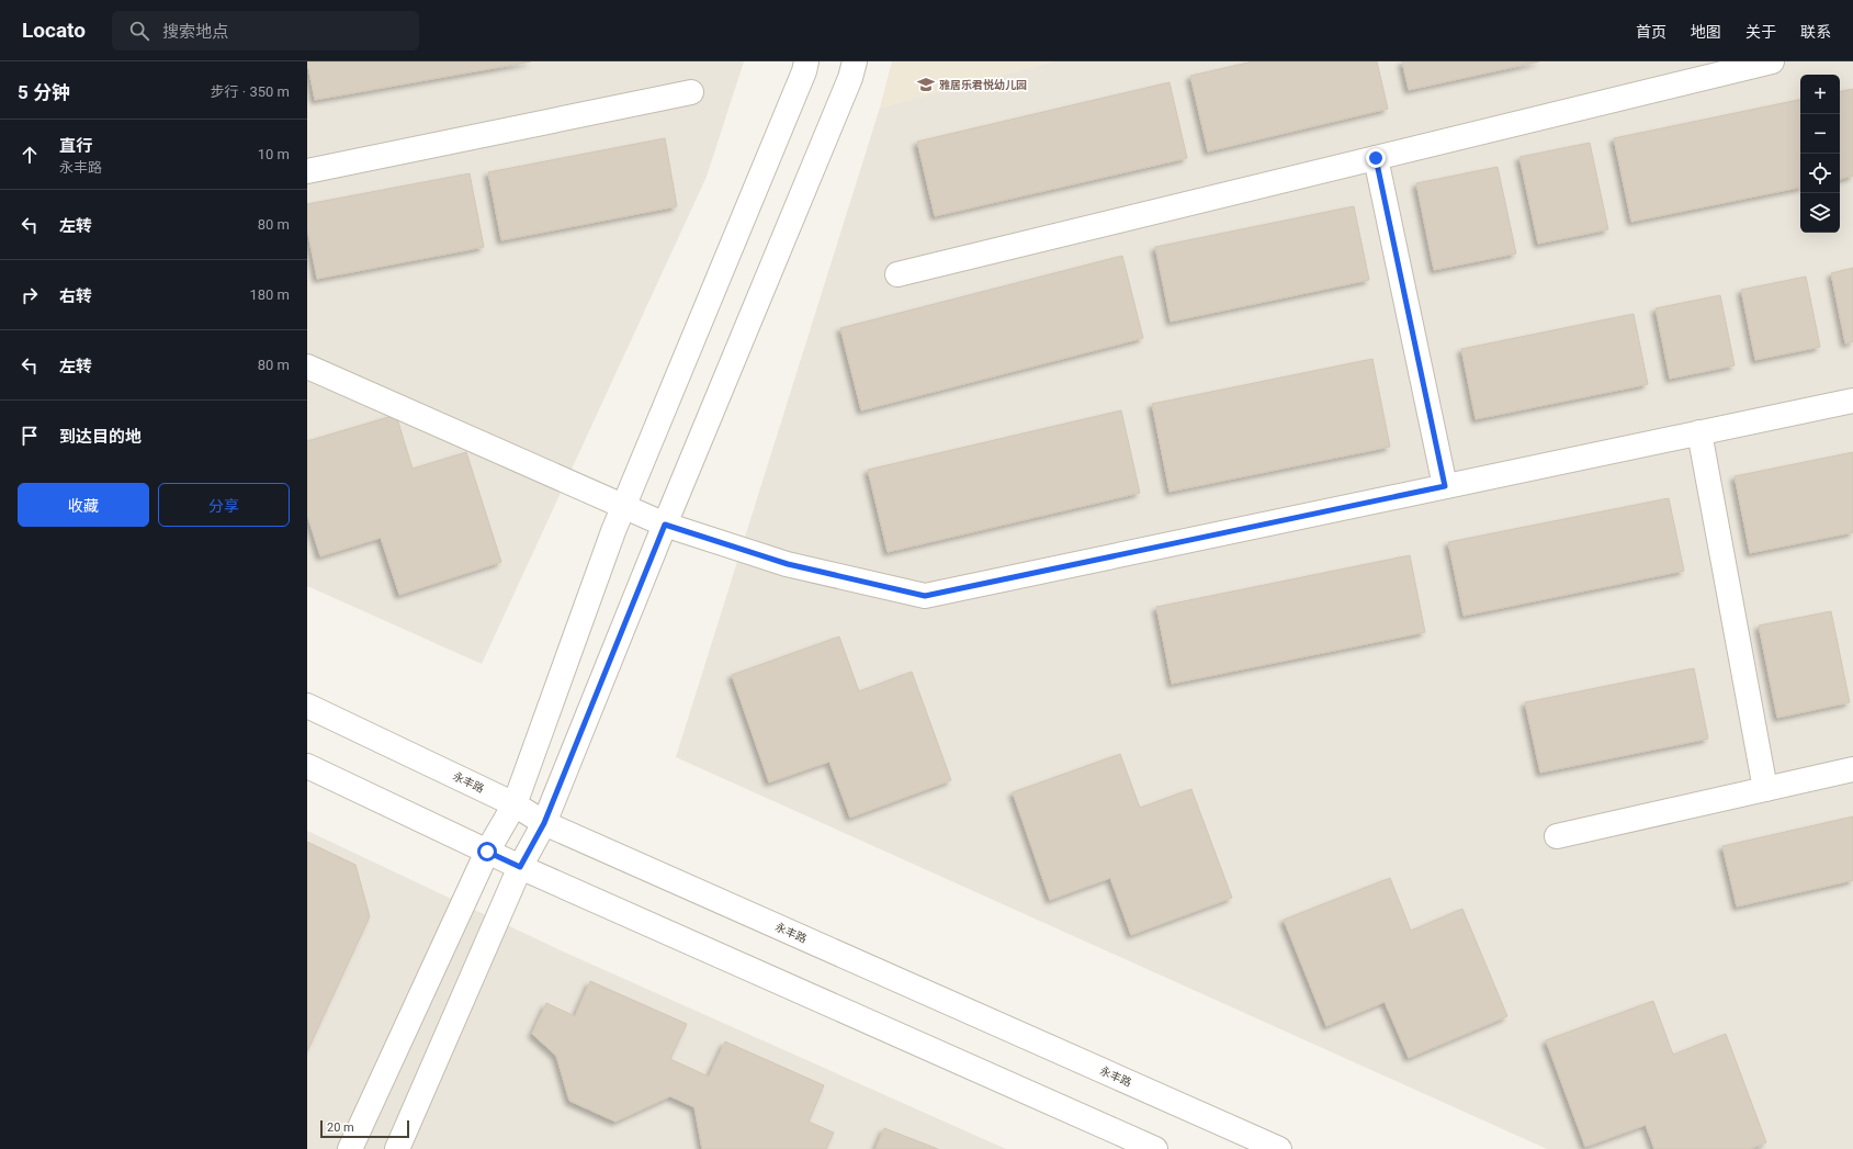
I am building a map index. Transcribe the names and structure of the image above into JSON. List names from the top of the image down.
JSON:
{
  "streets": {
    "street": ["永丰路"]
  },
  "places": {
    "school or university": ["雅居乐君悦幼儿园"]
  },
  "scale_bar": "20 m",
  "page": {
    "header": "Locato",
    "search": "搜索地点",
    "nav": [
      "首页",
      "地图",
      "关于",
      "联系"
    ],
    "heading": ["5 分钟", "步行 · 350 m"],
    "map_buttons": ["+", "−"],
    "list": [
      ["直行", "永丰路", "10 m"],
      ["左转", "80 m"],
      ["右转", "180 m"],
      ["左转", "80 m"],
      "到达目的地"
    ],
    "buttons": ["收藏", "分享"],
    "scale": "20 m"
  }
}
